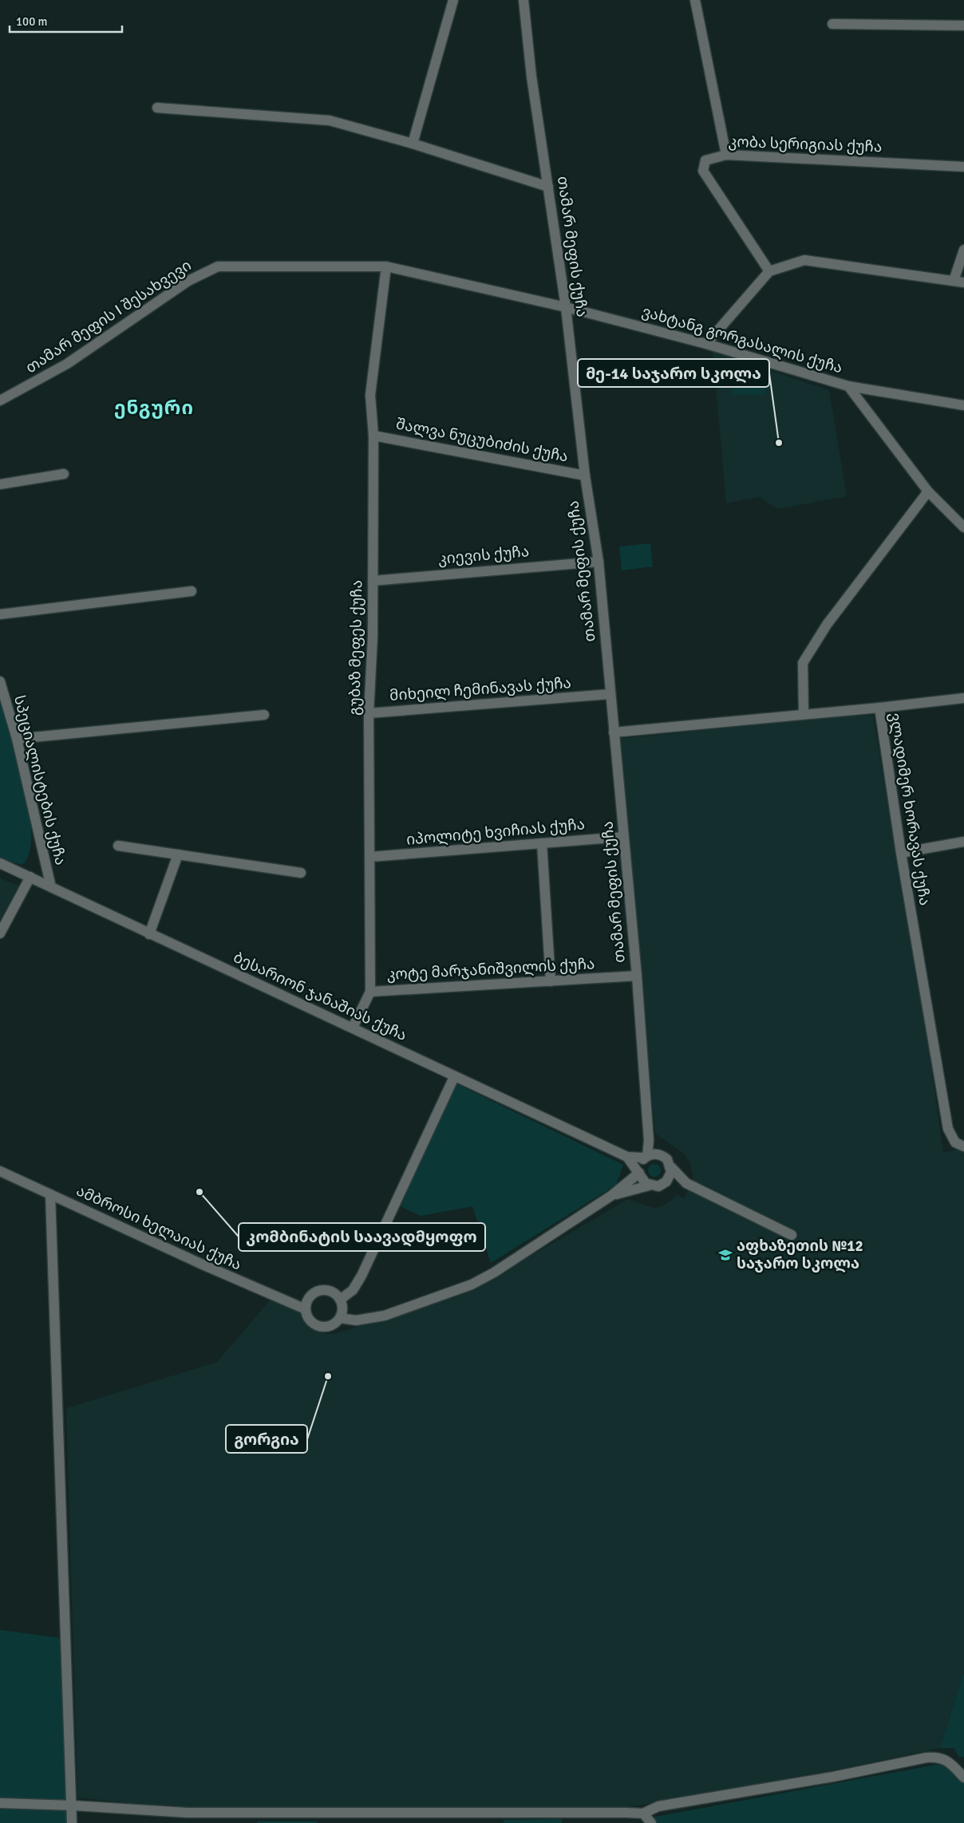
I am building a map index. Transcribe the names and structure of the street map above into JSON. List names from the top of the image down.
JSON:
{
  "streets": {
    "street": [
      "კობა სერიგიას ქუჩა",
      "თამარ მეფის ქუჩა",
      "თამარ მეფის I შესახვევი",
      "ვახტანგ გორგასალის ქუჩა",
      "შალვა ნუცუბიძის ქუჩა",
      "კიევის ქუჩა",
      "გუბაზ მეფეს ქუჩა",
      "მიხეილ ჩემინავას ქუჩა",
      "სპეციალისტების ქუჩა",
      "ვლადიმერ ხორავას ქუჩა",
      "იპოლიტე ხვიჩიას ქუჩა",
      "კოტე მარჯანიშვილის ქუჩა",
      "ბესარიონ ჯანაშიას ქუჩა",
      "ამბროსი ხელაიას ქუჩა"
    ]
  },
  "crossings": [
    ["თამარ მეფის ქუჩა", "თამარ მეფის I შესახვევი"],
    ["თამარ მეფის ქუჩა", "ვახტანგ გორგასალის ქუჩა"],
    ["თამარ მეფის ქუჩა", "შალვა ნუცუბიძის ქუჩა"],
    ["თამარ მეფის ქუჩა", "კიევის ქუჩა"],
    ["თამარ მეფის ქუჩა", "მიხეილ ჩემინავას ქუჩა"],
    ["თამარ მეფის ქუჩა", "ვლადიმერ ხორავას ქუჩა"],
    ["თამარ მეფის ქუჩა", "იპოლიტე ხვიჩიას ქუჩა"],
    ["თამარ მეფის ქუჩა", "კოტე მარჯანიშვილის ქუჩა"],
    ["თამარ მეფის I შესახვევი", "ვახტანგ გორგასალის ქუჩა"],
    ["თამარ მეფის I შესახვევი", "გუბაზ მეფეს ქუჩა"],
    ["შალვა ნუცუბიძის ქუჩა", "გუბაზ მეფეს ქუჩა"],
    ["კიევის ქუჩა", "გუბაზ მეფეს ქუჩა"],
    ["გუბაზ მეფეს ქუჩა", "მიხეილ ჩემინავას ქუჩა"],
    ["გუბაზ მეფეს ქუჩა", "იპოლიტე ხვიჩიას ქუჩა"],
    ["გუბაზ მეფეს ქუჩა", "კოტე მარჯანიშვილის ქუჩა"],
    ["გუბაზ მეფეს ქუჩა", "ბესარიონ ჯანაშიას ქუჩა"],
    ["სპეციალისტების ქუჩა", "ბესარიონ ჯანაშიას ქუჩა"]
  ],
  "districts": ["ენგური"],
  "places": {
    "other": ["მე-14 საჯარო სკოლა", "კომბინატის საავადმყოფო", "გორგია"],
    "school or university": ["აფხაზეთის №12 საჯარო სკოლა"]
  },
  "scale_bar": "100 m"
}
